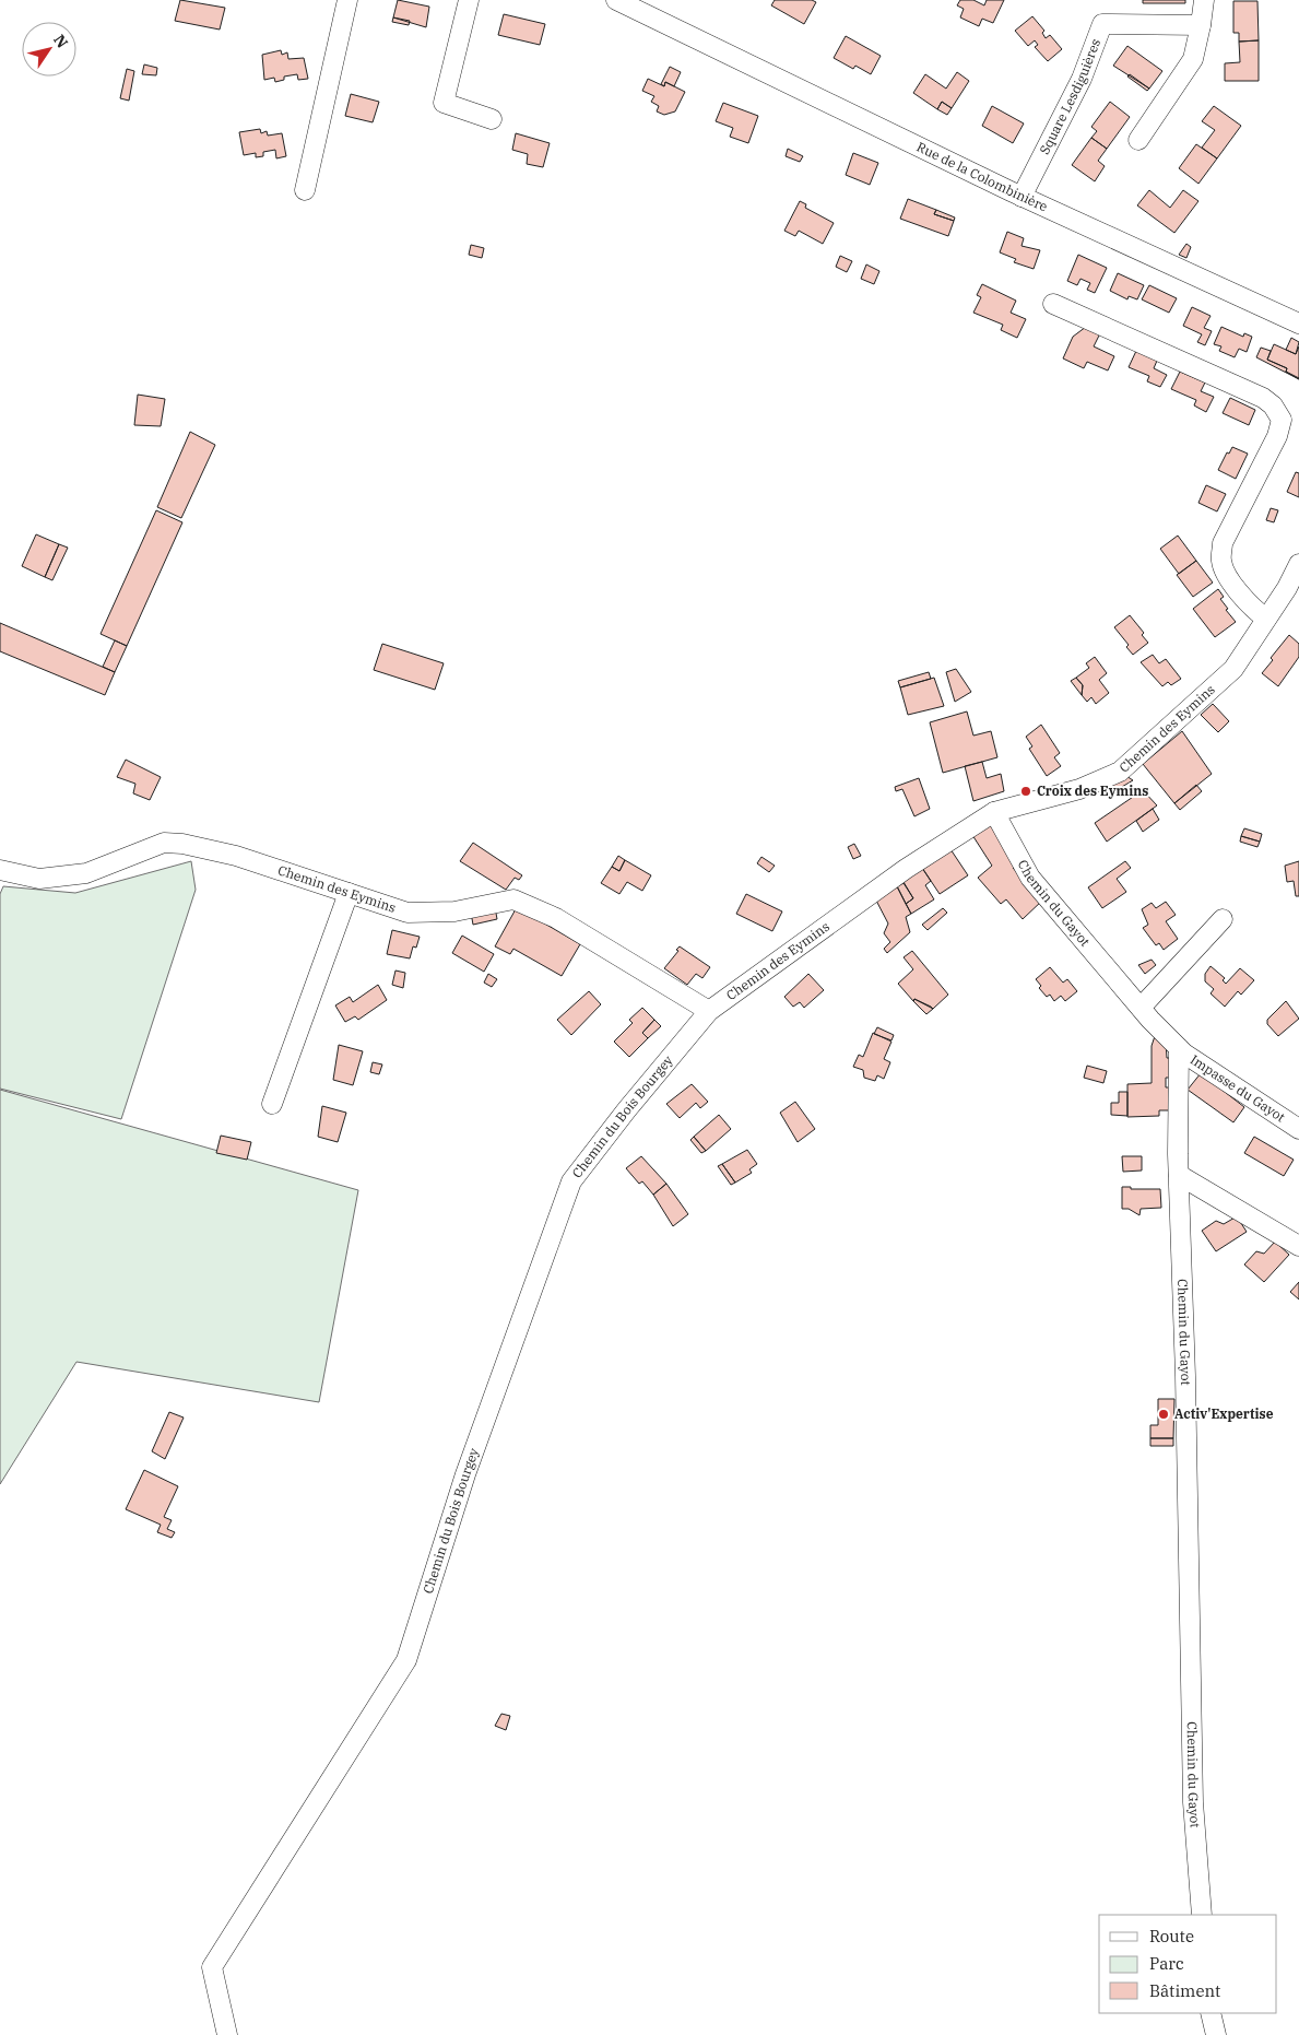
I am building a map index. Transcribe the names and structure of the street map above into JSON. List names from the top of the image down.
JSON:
{
  "streets": {
    "street": [
      "Square Lesdiguières",
      "Rue de la Colombinière",
      "Chemin des Eymins",
      "Chemin du Gayot",
      "Impasse du Gayot",
      "Chemin du Bois Bourgey"
    ]
  },
  "crossings": [
    ["Square Lesdiguières", "Rue de la Colombinière"],
    ["Chemin des Eymins", "Chemin du Gayot"],
    ["Chemin des Eymins", "Chemin du Bois Bourgey"],
    ["Chemin du Gayot", "Impasse du Gayot"]
  ],
  "places": ["Croix des Eymins", "Activ'Expertise"],
  "legend": ["Route", "Parc", "Bâtiment"],
  "north": "top right"
}
